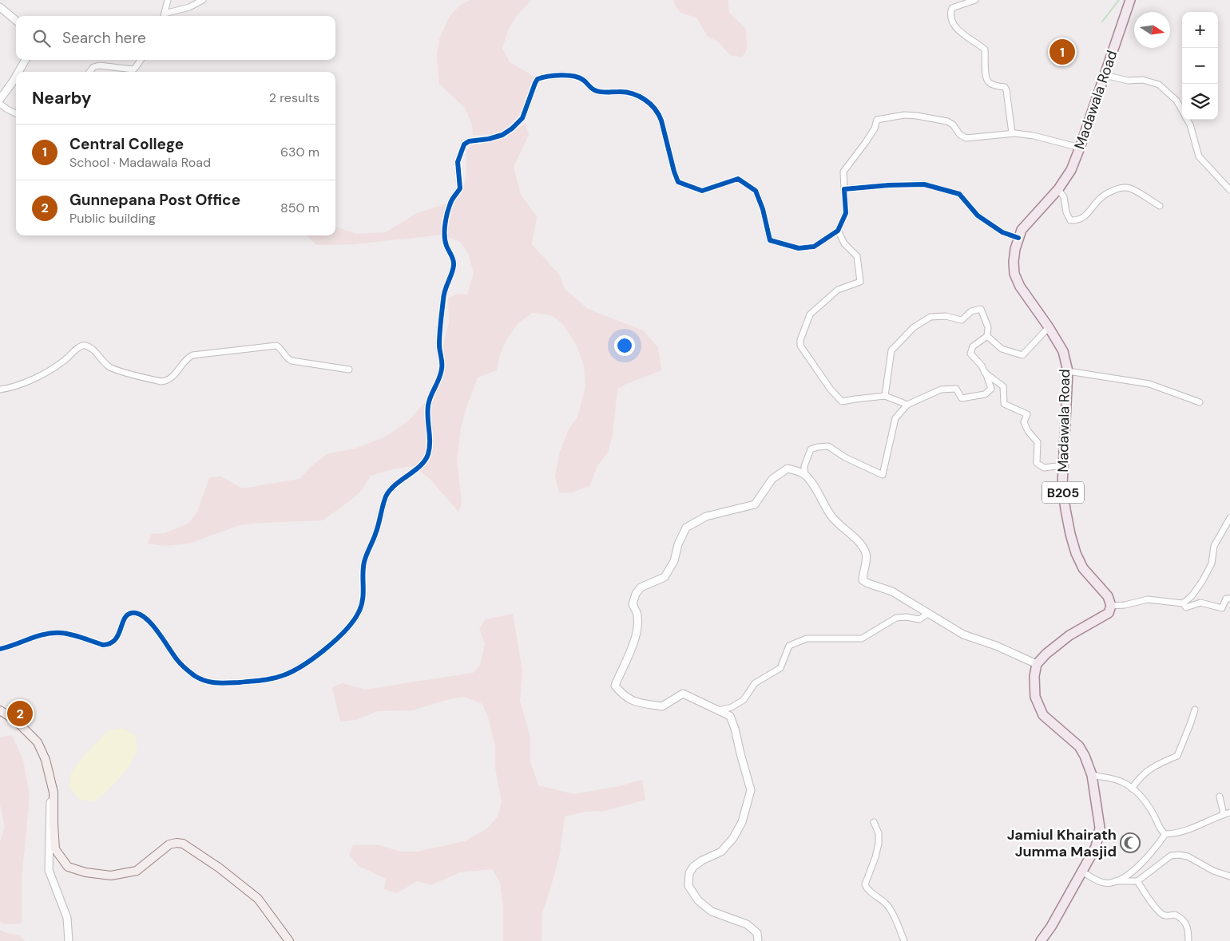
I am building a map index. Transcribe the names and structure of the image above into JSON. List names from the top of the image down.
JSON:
{
  "streets": {
    "main road": ["Madawala Road", "B205"]
  },
  "places": {
    "mosque": ["Jamiul Khairath Jumma Masjid"]
  },
  "north": "right",
  "page": {
    "map_buttons": ["+", "−"],
    "search": "Search here",
    "pins": ["1", "2"],
    "heading": ["Nearby", "2 results"],
    "list": [
      {
        "mark": "1",
        "name": "Central College",
        "note": "School · Madawala Road",
        "value": "630 m"
      },
      {
        "mark": "2",
        "name": "Gunnepana Post Office",
        "note": "Public building",
        "value": "850 m"
      }
    ]
  }
}
